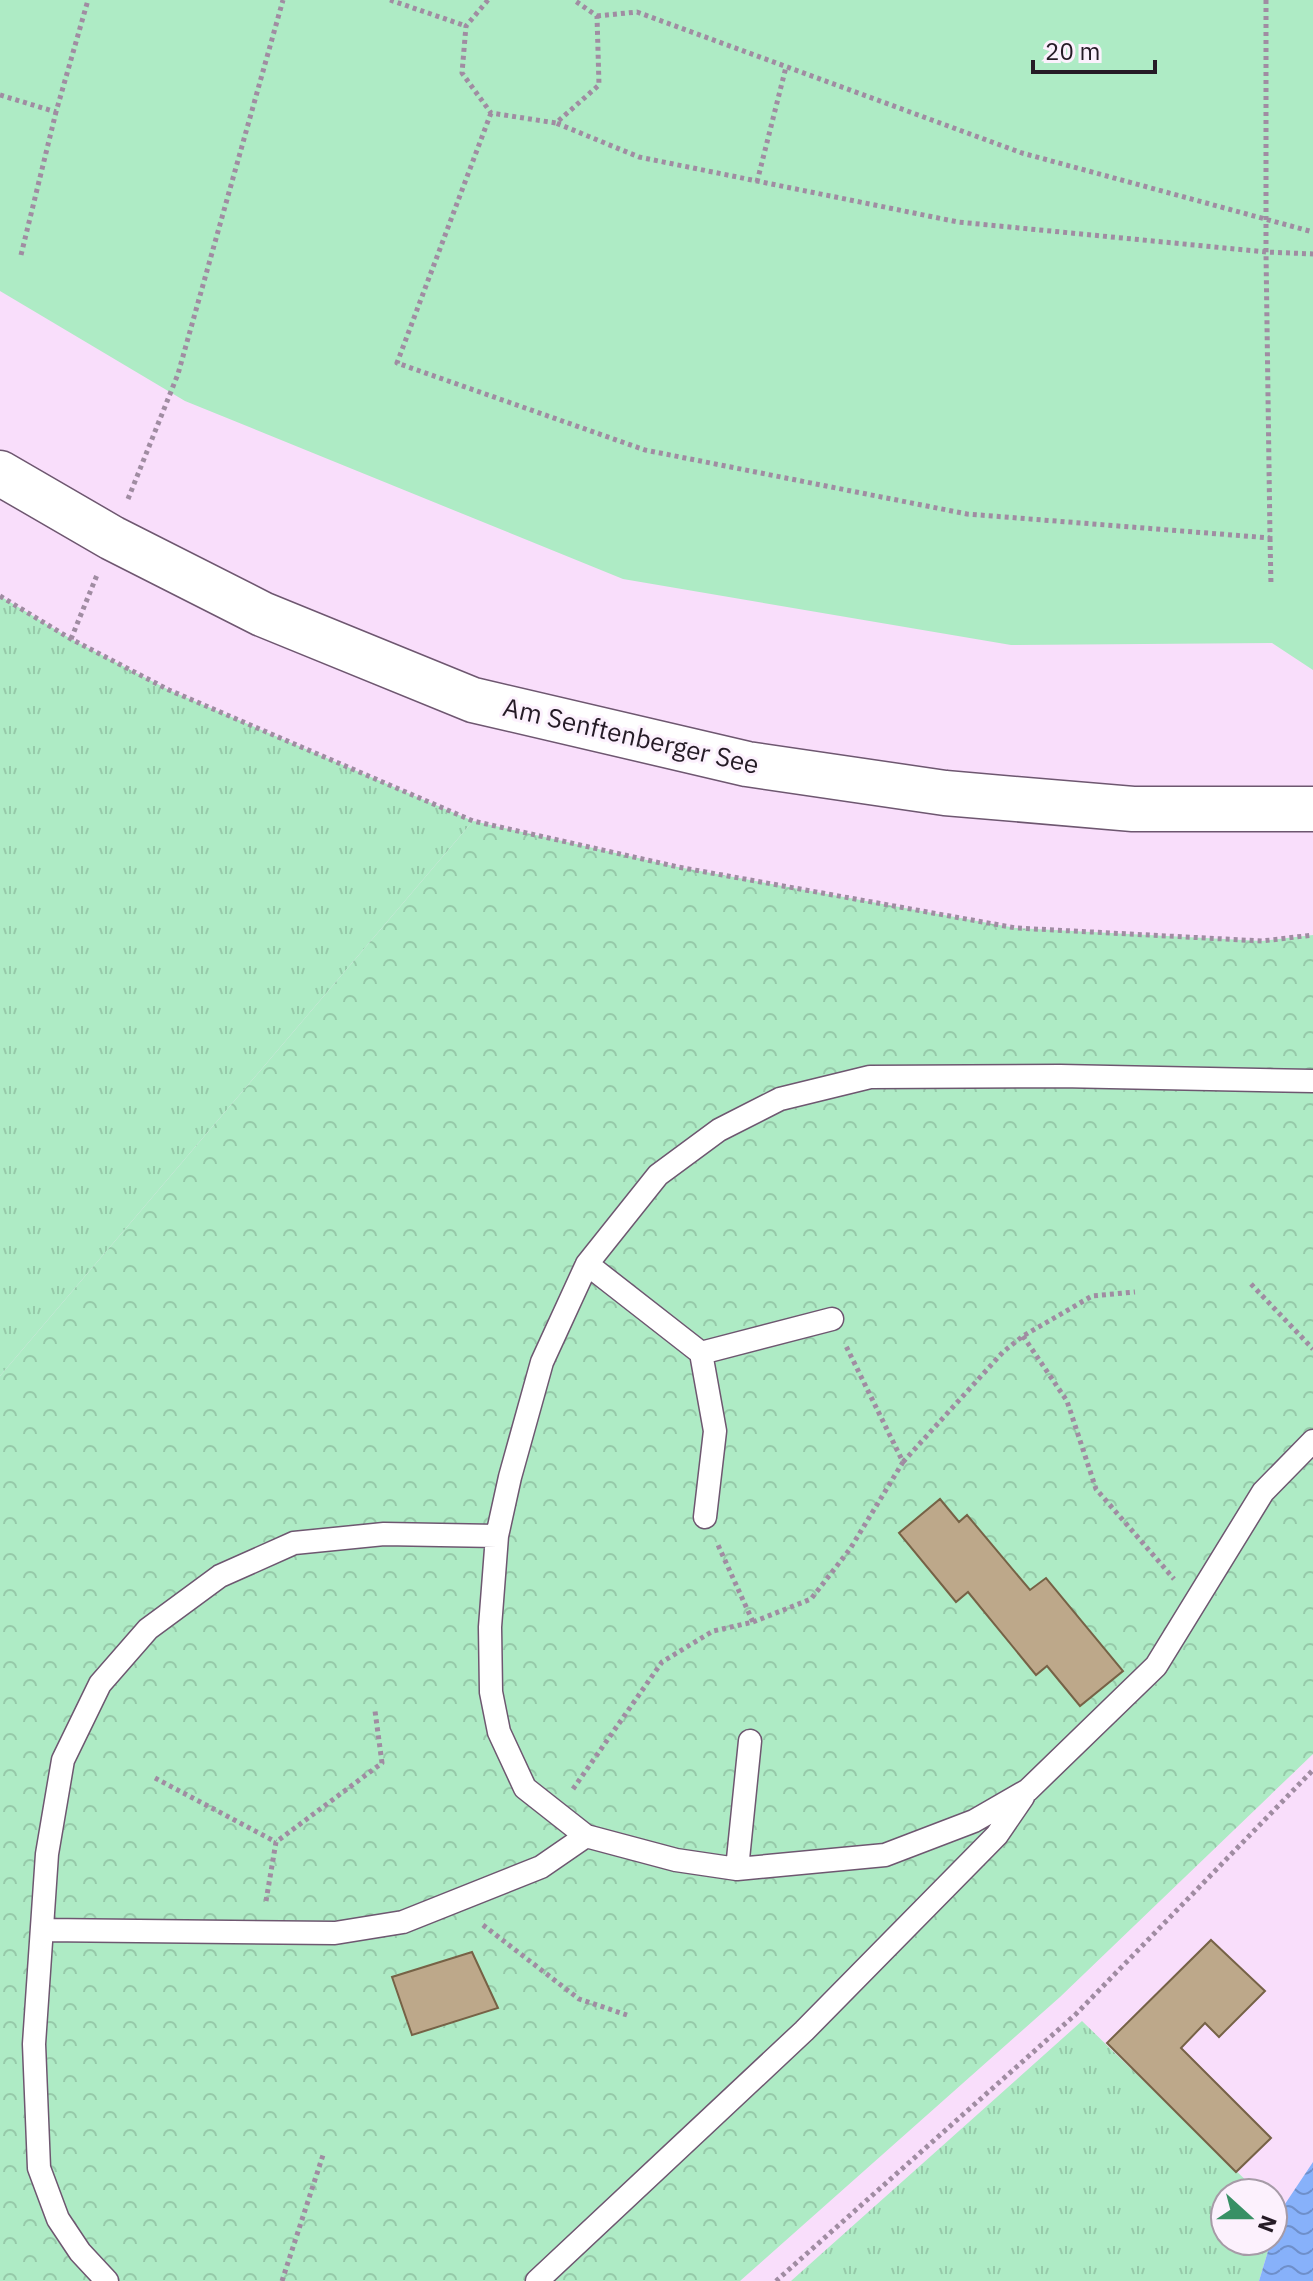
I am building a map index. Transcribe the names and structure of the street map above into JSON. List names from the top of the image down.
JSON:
{
  "streets": {
    "street": ["Am Senftenberger See"]
  },
  "scale_bar": "20 m",
  "north": "right"
}
